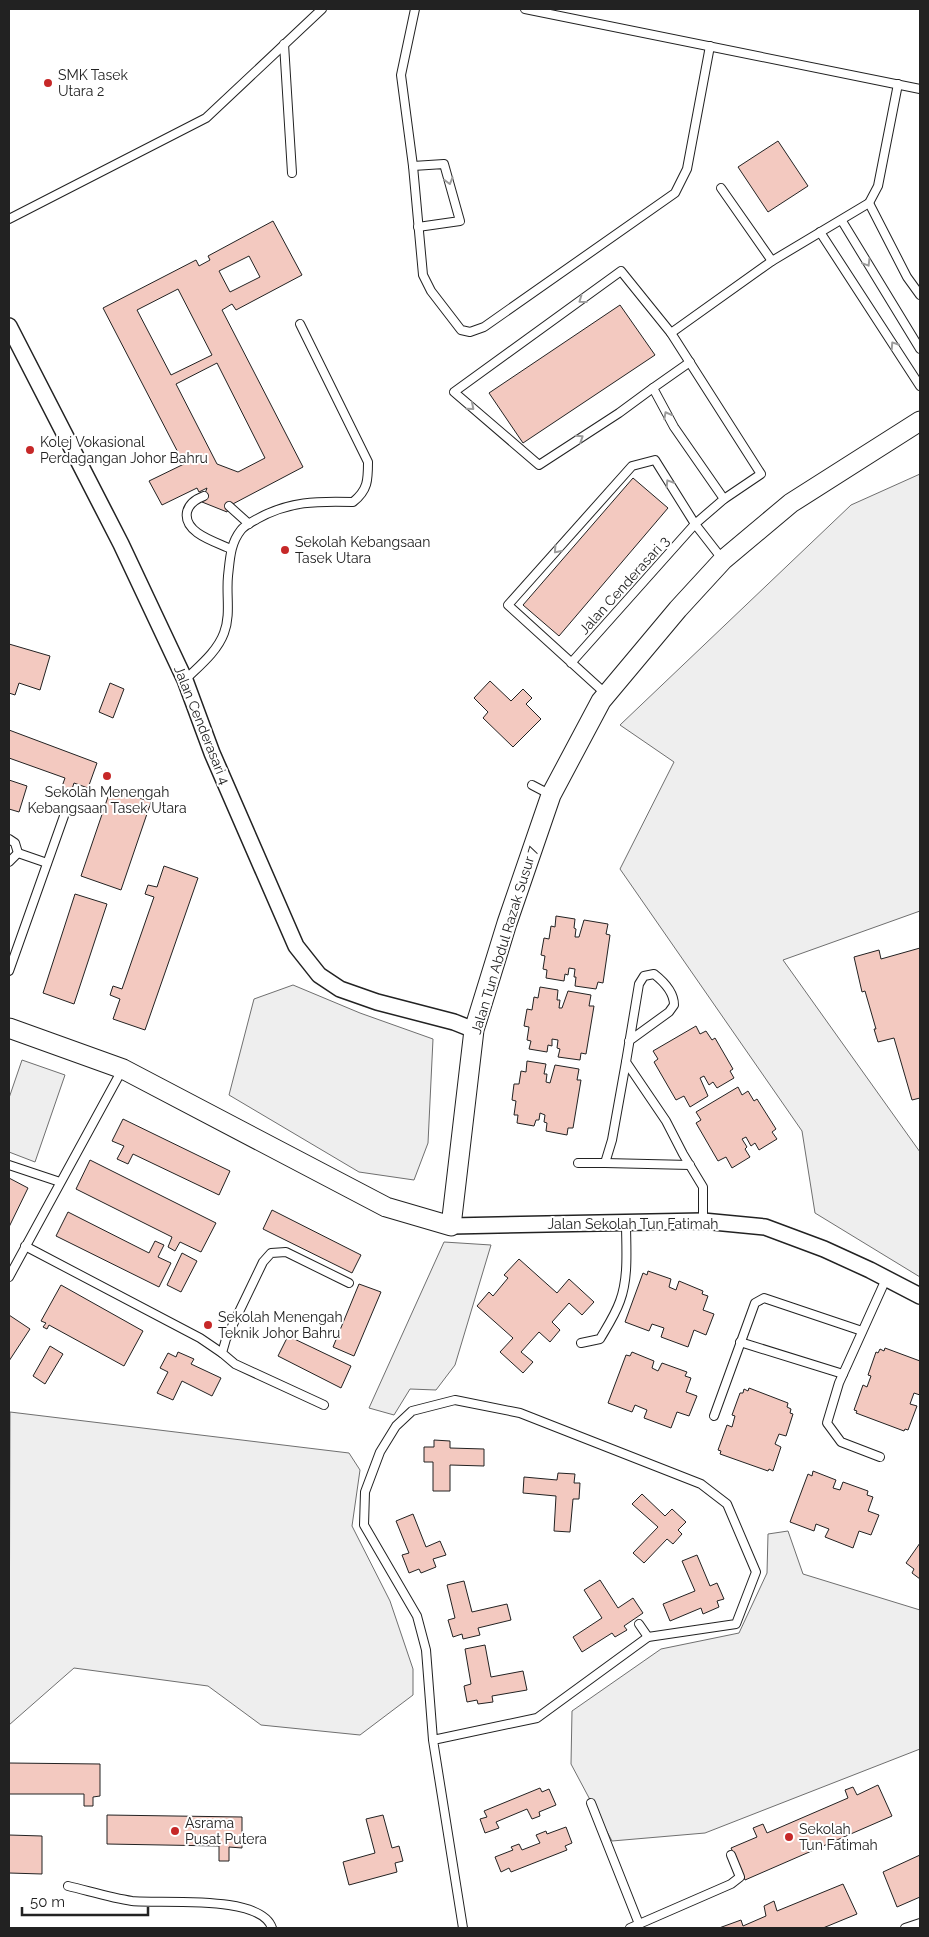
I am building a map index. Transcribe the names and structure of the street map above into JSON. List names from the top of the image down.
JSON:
{
  "streets": {
    "street": ["Jalan Cenderasari 4", "Jalan Tun Abdul Razak Susur 7", "Jalan Sekolah Tun Fatimah"],
    "lane": ["Jalan Cenderasari 3"]
  },
  "crossings": [
    ["Jalan Cenderasari 4", "Jalan Tun Abdul Razak Susur 7"],
    ["Jalan Tun Abdul Razak Susur 7", "Jalan Sekolah Tun Fatimah"]
  ],
  "places": [
    "SMK Tasek Utara 2",
    "Kolej Vokasional Perdagangan Johor Bahru",
    "Sekolah Kebangsaan Tasek Utara",
    "Sekolah Menengah Kebangsaan Tasek Utara",
    "Sekolah Menengah Teknik Johor Bahru",
    "Asrama Pusat Putera",
    "Sekolah Tun Fatimah"
  ],
  "scale_bar": "50 m"
}
